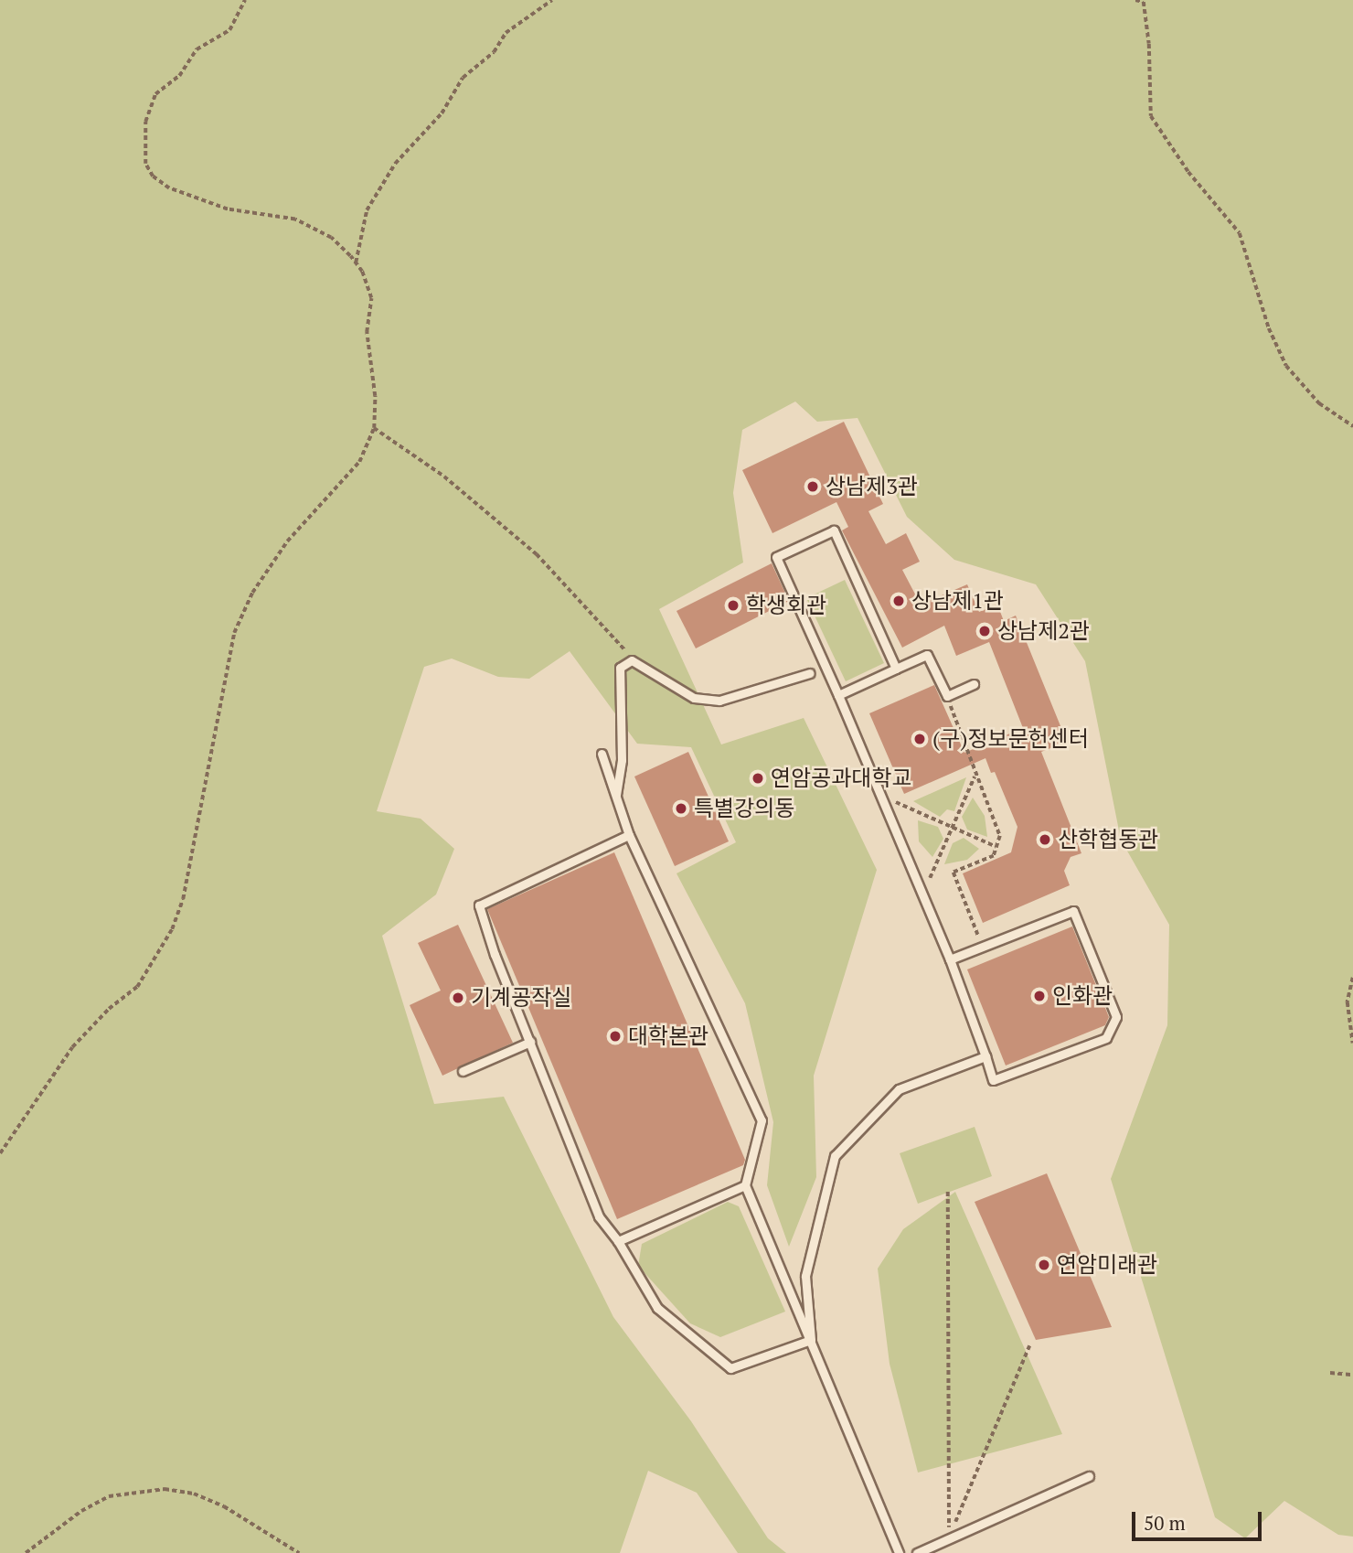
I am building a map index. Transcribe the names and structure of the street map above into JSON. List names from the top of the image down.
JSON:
{
  "places": [
    "상남제3관",
    "상남제1관",
    "학생회관",
    "상남제2관",
    "(구)정보문헌센터",
    "연암공과대학교",
    "특별강의동",
    "산학협동관",
    "인화관",
    "기계공작실",
    "대학본관",
    "연암미래관"
  ],
  "scale_bar": "50 m"
}
